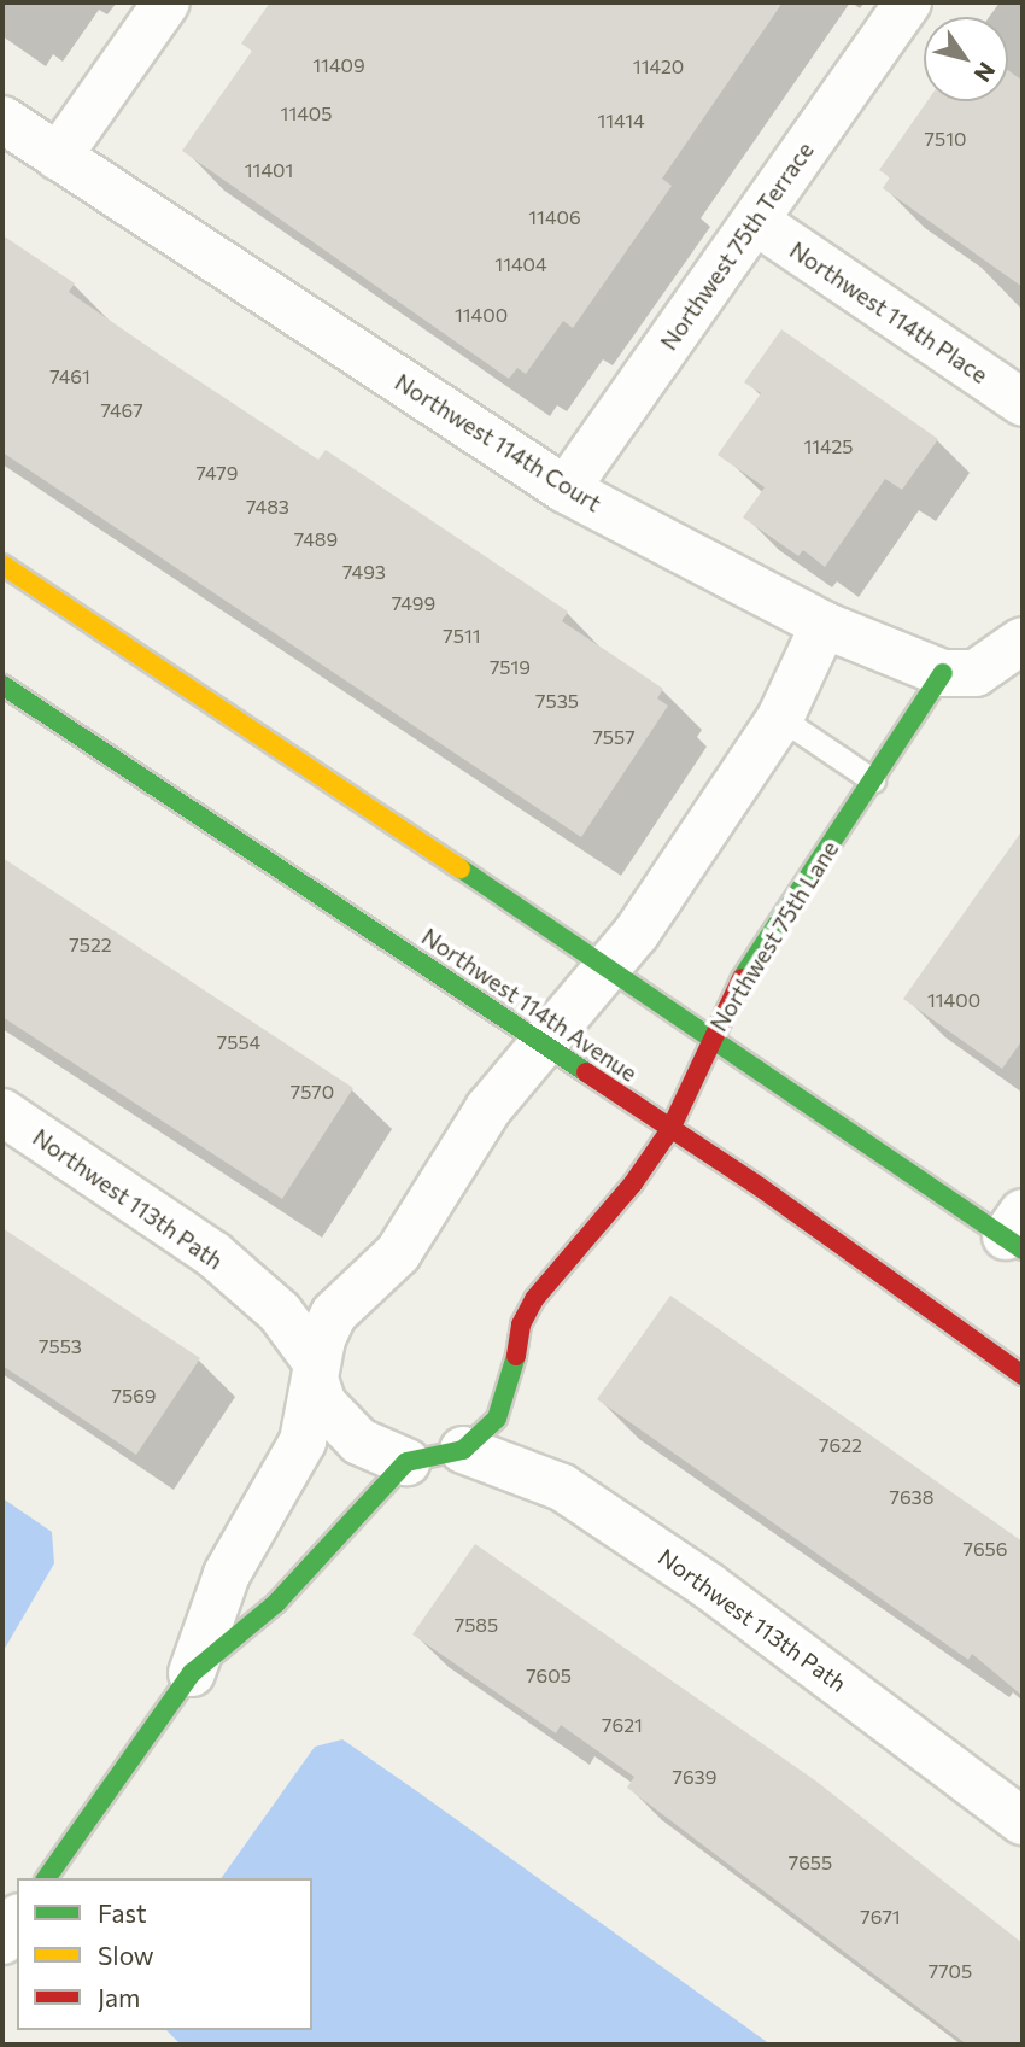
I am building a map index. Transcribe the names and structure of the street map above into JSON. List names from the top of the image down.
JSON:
{
  "streets": {
    "street": [
      "Northwest 75th Terrace",
      "Northwest 114th Place",
      "Northwest 114th Court",
      "Northwest 75th Lane",
      "Northwest 114th Avenue",
      "Northwest 113th Path"
    ]
  },
  "crossings": [
    ["Northwest 75th Terrace", "Northwest 114th Place"],
    ["Northwest 75th Terrace", "Northwest 114th Court"],
    ["Northwest 114th Court", "Northwest 75th Lane"],
    ["Northwest 75th Lane", "Northwest 114th Avenue"],
    ["Northwest 75th Lane", "Northwest 113th Path"]
  ],
  "house_numbers": [
    "11409",
    "11420",
    "11405",
    "11414",
    "7510",
    "11401",
    "11406",
    "11404",
    "11400",
    "7461",
    "7467",
    "11425",
    "7479",
    "7483",
    "7489",
    "7493",
    "7499",
    "7511",
    "7519",
    "7535",
    "7557",
    "7522",
    "11400",
    "7554",
    "7570",
    "7553",
    "7569",
    "7622",
    "7638",
    "7656",
    "7585",
    "7605",
    "7621",
    "7639",
    "7655",
    "7671",
    "7705"
  ],
  "legend": ["Fast", "Slow", "Jam"],
  "north": "bottom right"
}
